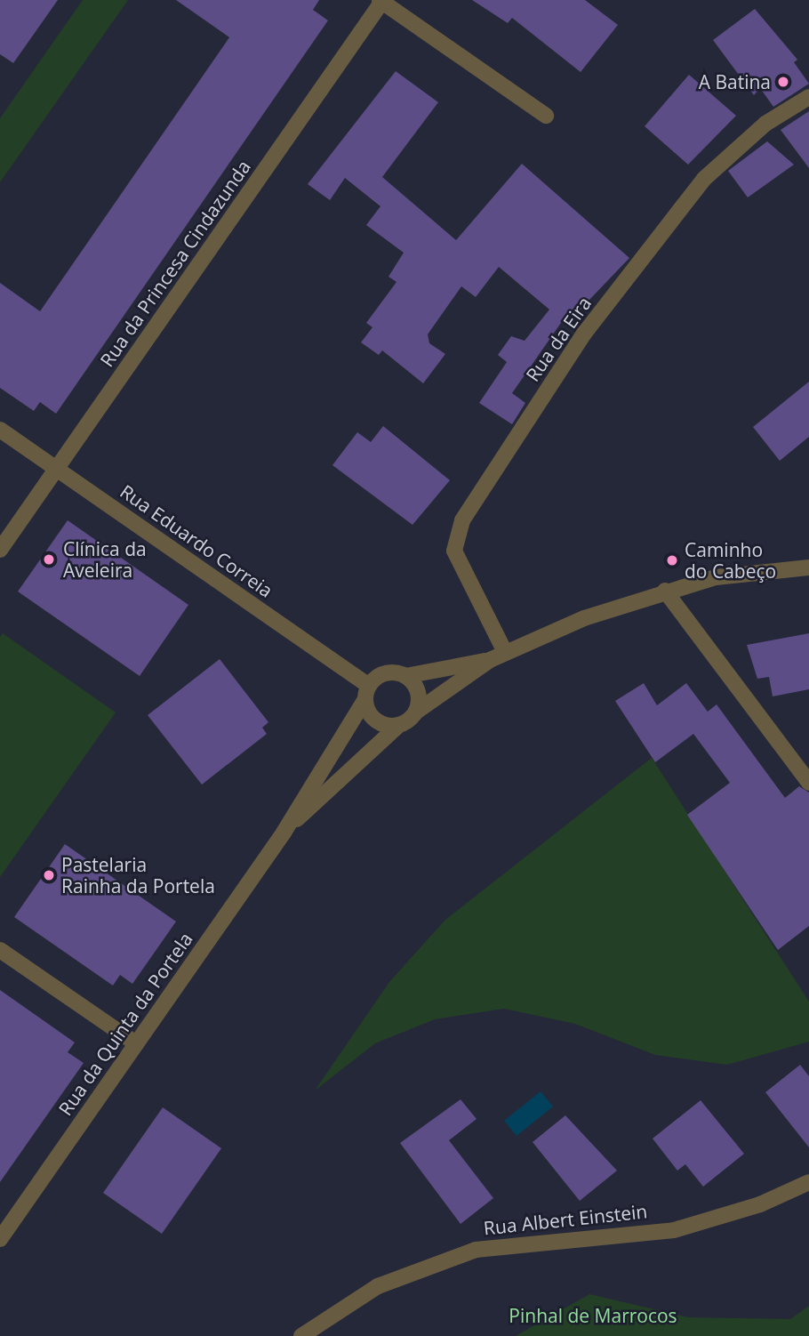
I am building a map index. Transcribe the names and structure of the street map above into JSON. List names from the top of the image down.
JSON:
{
  "streets": {
    "street": [
      "Rua da Princesa Cindazunda",
      "Rua da Eira",
      "Rua Eduardo Correia",
      "Rua da Quinta da Portela",
      "Rua Albert Einstein"
    ]
  },
  "crossings": [
    ["Rua da Princesa Cindazunda", "Rua Eduardo Correia"],
    ["Rua Eduardo Correia", "Rua da Quinta da Portela"]
  ],
  "parks": ["Pinhal de Marrocos"],
  "places": [
    "A Batina",
    "Clínica da Aveleira",
    "Caminho do Cabeço",
    "Pastelaria Rainha da Portela"
  ]
}
